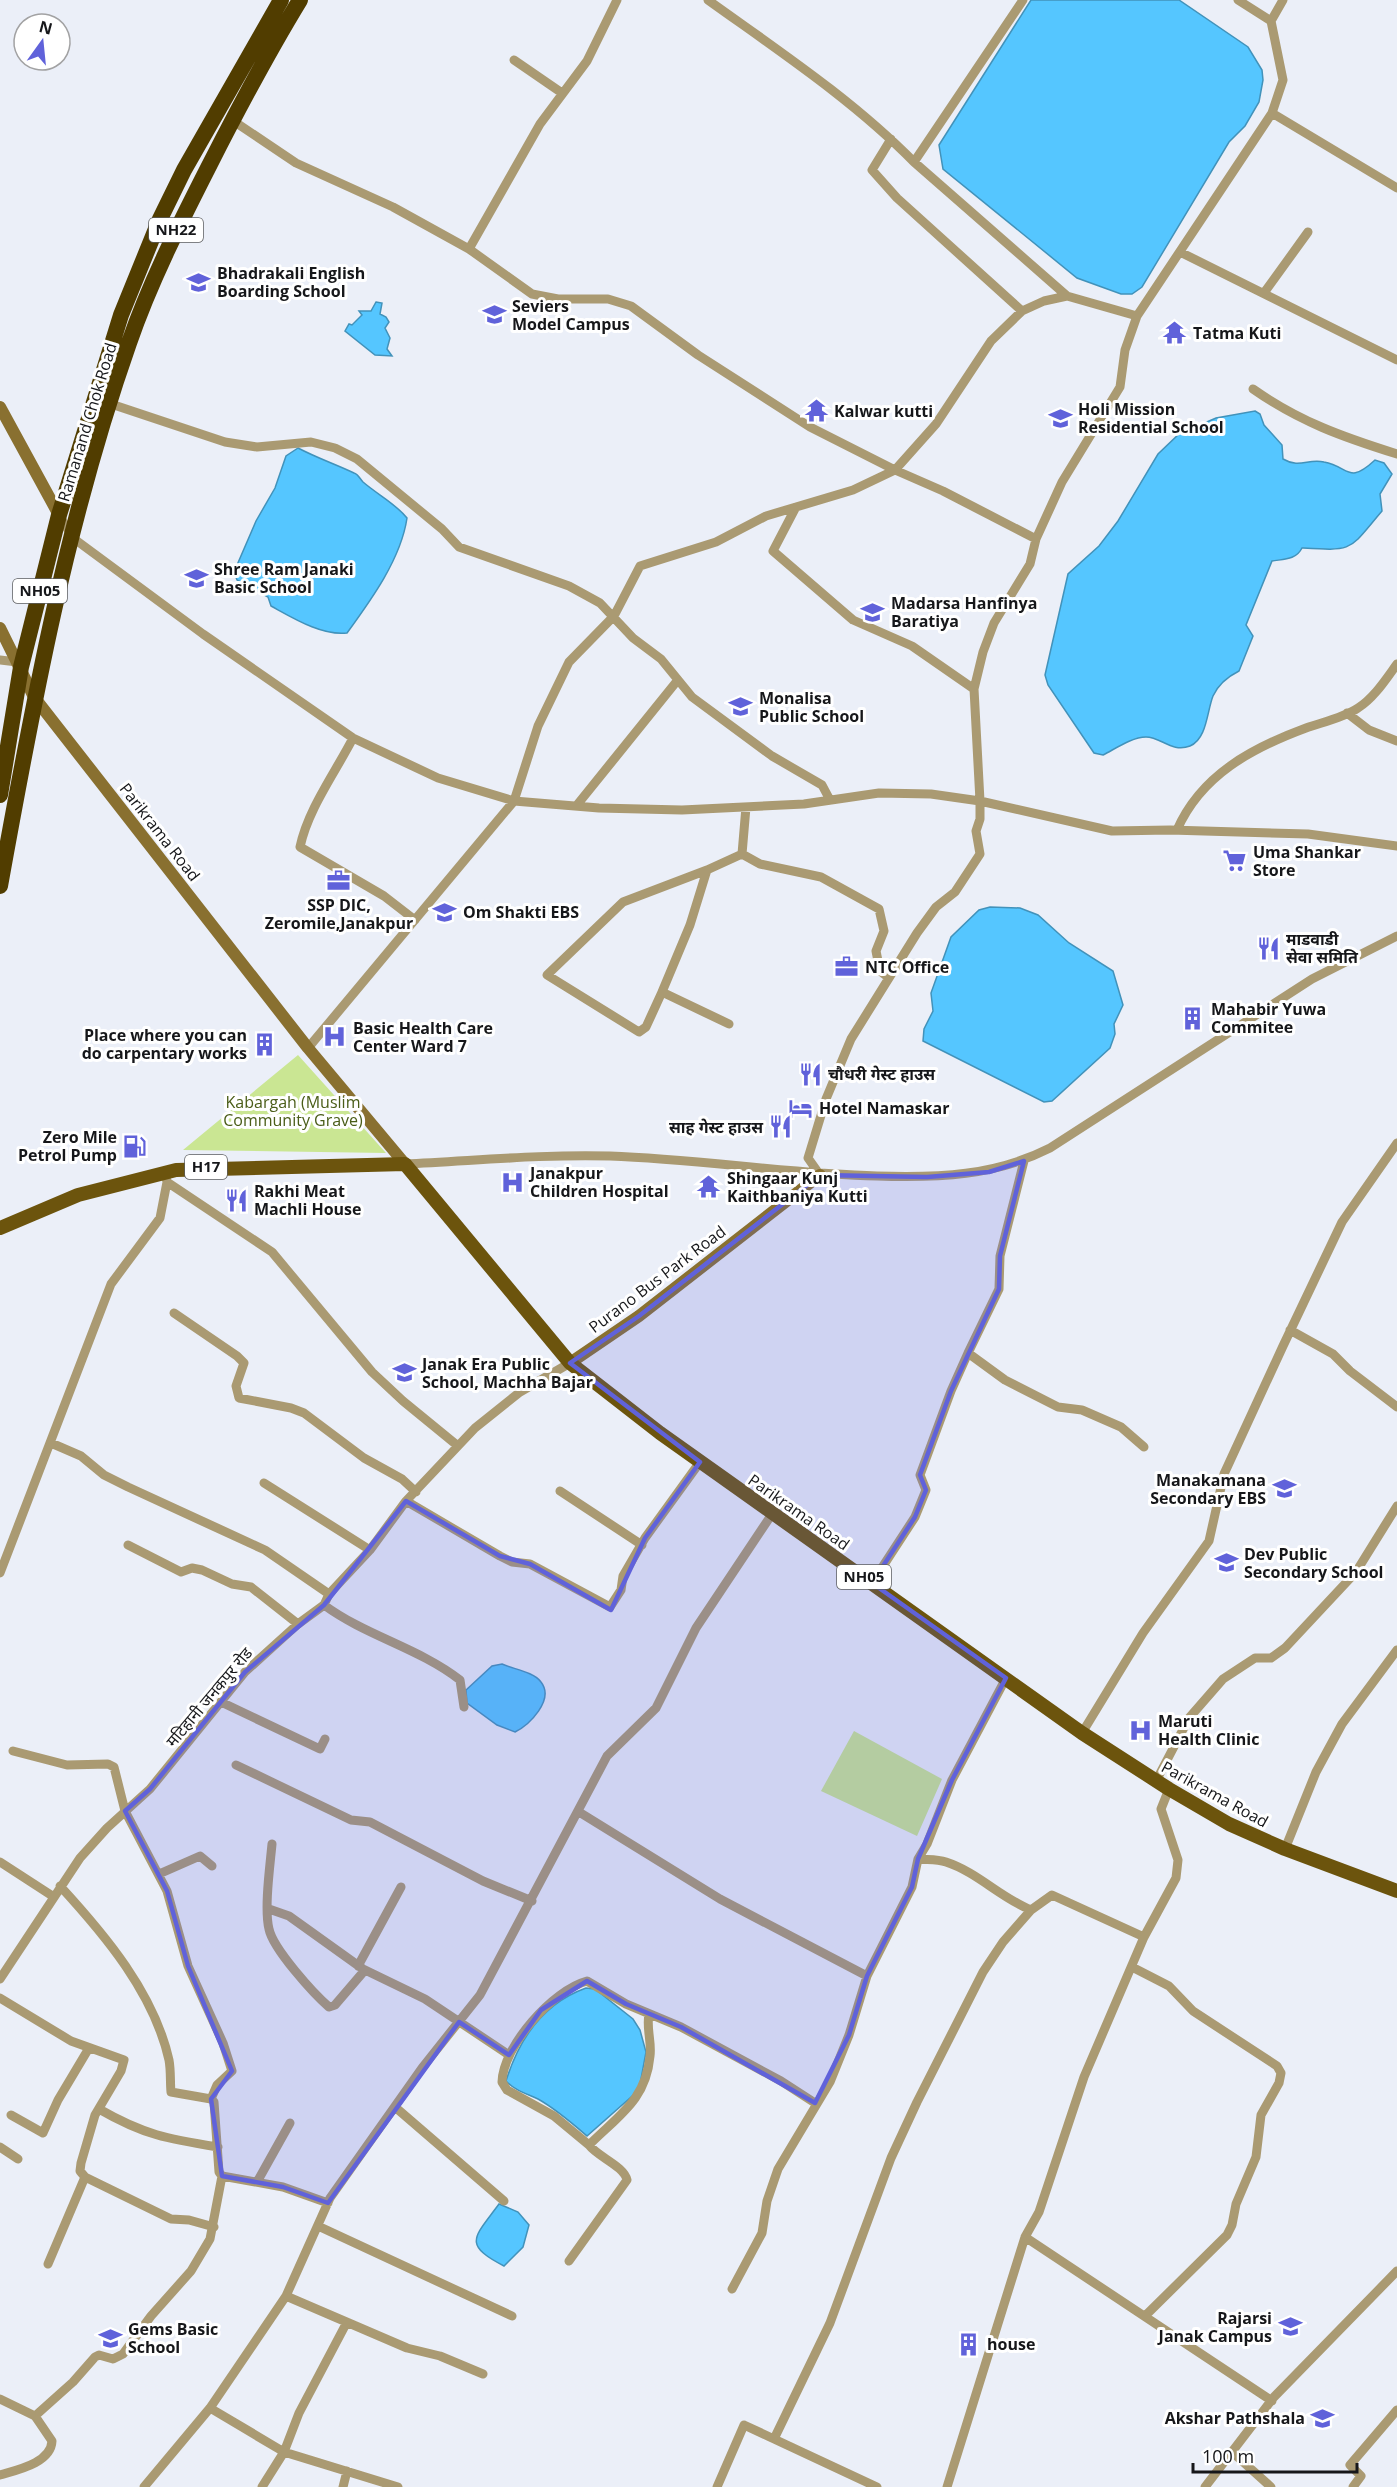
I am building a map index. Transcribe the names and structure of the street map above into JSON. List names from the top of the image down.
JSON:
{
  "streets": {
    "highway": ["NH22", "Ramanand Chok Road", "NH05"],
    "main road": ["Parikrama Road", "H17"],
    "street": ["Purano Bus Park Road", "मटिहानी जनकपुर रोड"]
  },
  "crossings": [
    ["Ramanand Chok Road", "Parikrama Road"],
    ["NH05", "Parikrama Road"],
    ["NH05", "H17"],
    ["Parikrama Road", "H17"],
    ["Parikrama Road", "Purano Bus Park Road"],
    ["Parikrama Road", "मटिहानी जनकपुर रोड"],
    ["Purano Bus Park Road", "मटिहानी जनकपुर रोड"]
  ],
  "parks": ["Kabargah (Muslim Community Grave)"],
  "places": {
    "school or university": [
      "Bhadrakali English Boarding School",
      "Seviers Model Campus",
      "Holi Mission Residential School",
      "Shree Ram Janaki Basic School",
      "Madarsa Hanfinya Baratiya",
      "Monalisa Public School",
      "Om Shakti EBS",
      "Janak Era Public School, Machha Bajar",
      "Manakamana Secondary EBS",
      "Dev Public Secondary School",
      "Rajarsi Janak Campus",
      "Gems Basic School",
      "Akshar Pathshala"
    ],
    "temple": ["Tatma Kuti", "Kalwar kutti", "Shingaar Kunj Kaithbaniya Kutti"],
    "supermarket": ["Uma Shankar Store"],
    "office": ["SSP DIC, Zeromile,Janakpur", "NTC Office"],
    "restaurant": [
      "माडवाडी सेवा समिति",
      "चौधरी गेस्ट हाउस",
      "साह गेस्ट हाउस",
      "Rakhi Meat Machli House"
    ],
    "building": ["Mahabir Yuwa Commitee", "Place where you can do carpentary works", "house"],
    "hospital": ["Basic Health Care Center Ward 7", "Janakpur Children Hospital", "Maruti Health Clinic"],
    "hotel": ["Hotel Namaskar"],
    "fuel station": ["Zero Mile Petrol Pump"]
  },
  "scale_bar": "100 m",
  "north": "top"
}
